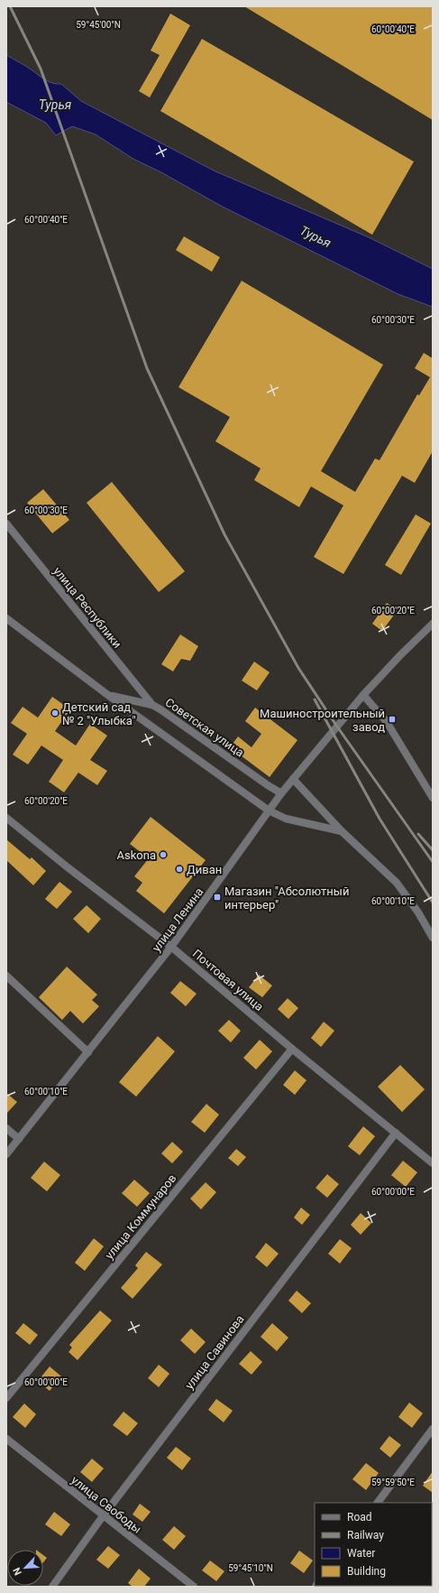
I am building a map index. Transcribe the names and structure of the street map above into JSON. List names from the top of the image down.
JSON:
{
  "streets": {
    "street": [
      "улица Республики",
      "Советская улица",
      "улица Ленина",
      "Почтовая улица",
      "улица Коммунаров",
      "улица Савинова",
      "улица Свободы"
    ]
  },
  "crossings": [
    ["улица Республики", "Советская улица"],
    ["Советская улица", "улица Ленина"],
    ["улица Ленина", "Почтовая улица"],
    ["Почтовая улица", "улица Коммунаров"],
    ["Почтовая улица", "улица Савинова"],
    ["улица Савинова", "улица Свободы"]
  ],
  "water": ["Турья"],
  "places": {
    "other": ["Детский сад № 2 \"Улыбка\"", "Askona", "Диван"],
    "transit": ["Машиностроительный завод", "Магазин \"Абсолютный интерьер\""]
  },
  "legend": [
    "Road",
    "Railway",
    "Water",
    "Building"
  ],
  "north": "bottom left",
  "coordinates": [
    "59°45'00\"N",
    "60°00'40\"E",
    "60°00'30\"E",
    "60°00'20\"E",
    "60°00'10\"E",
    "60°00'00\"E",
    "59°59'50\"E",
    "59°45'10\"N"
  ]
}
